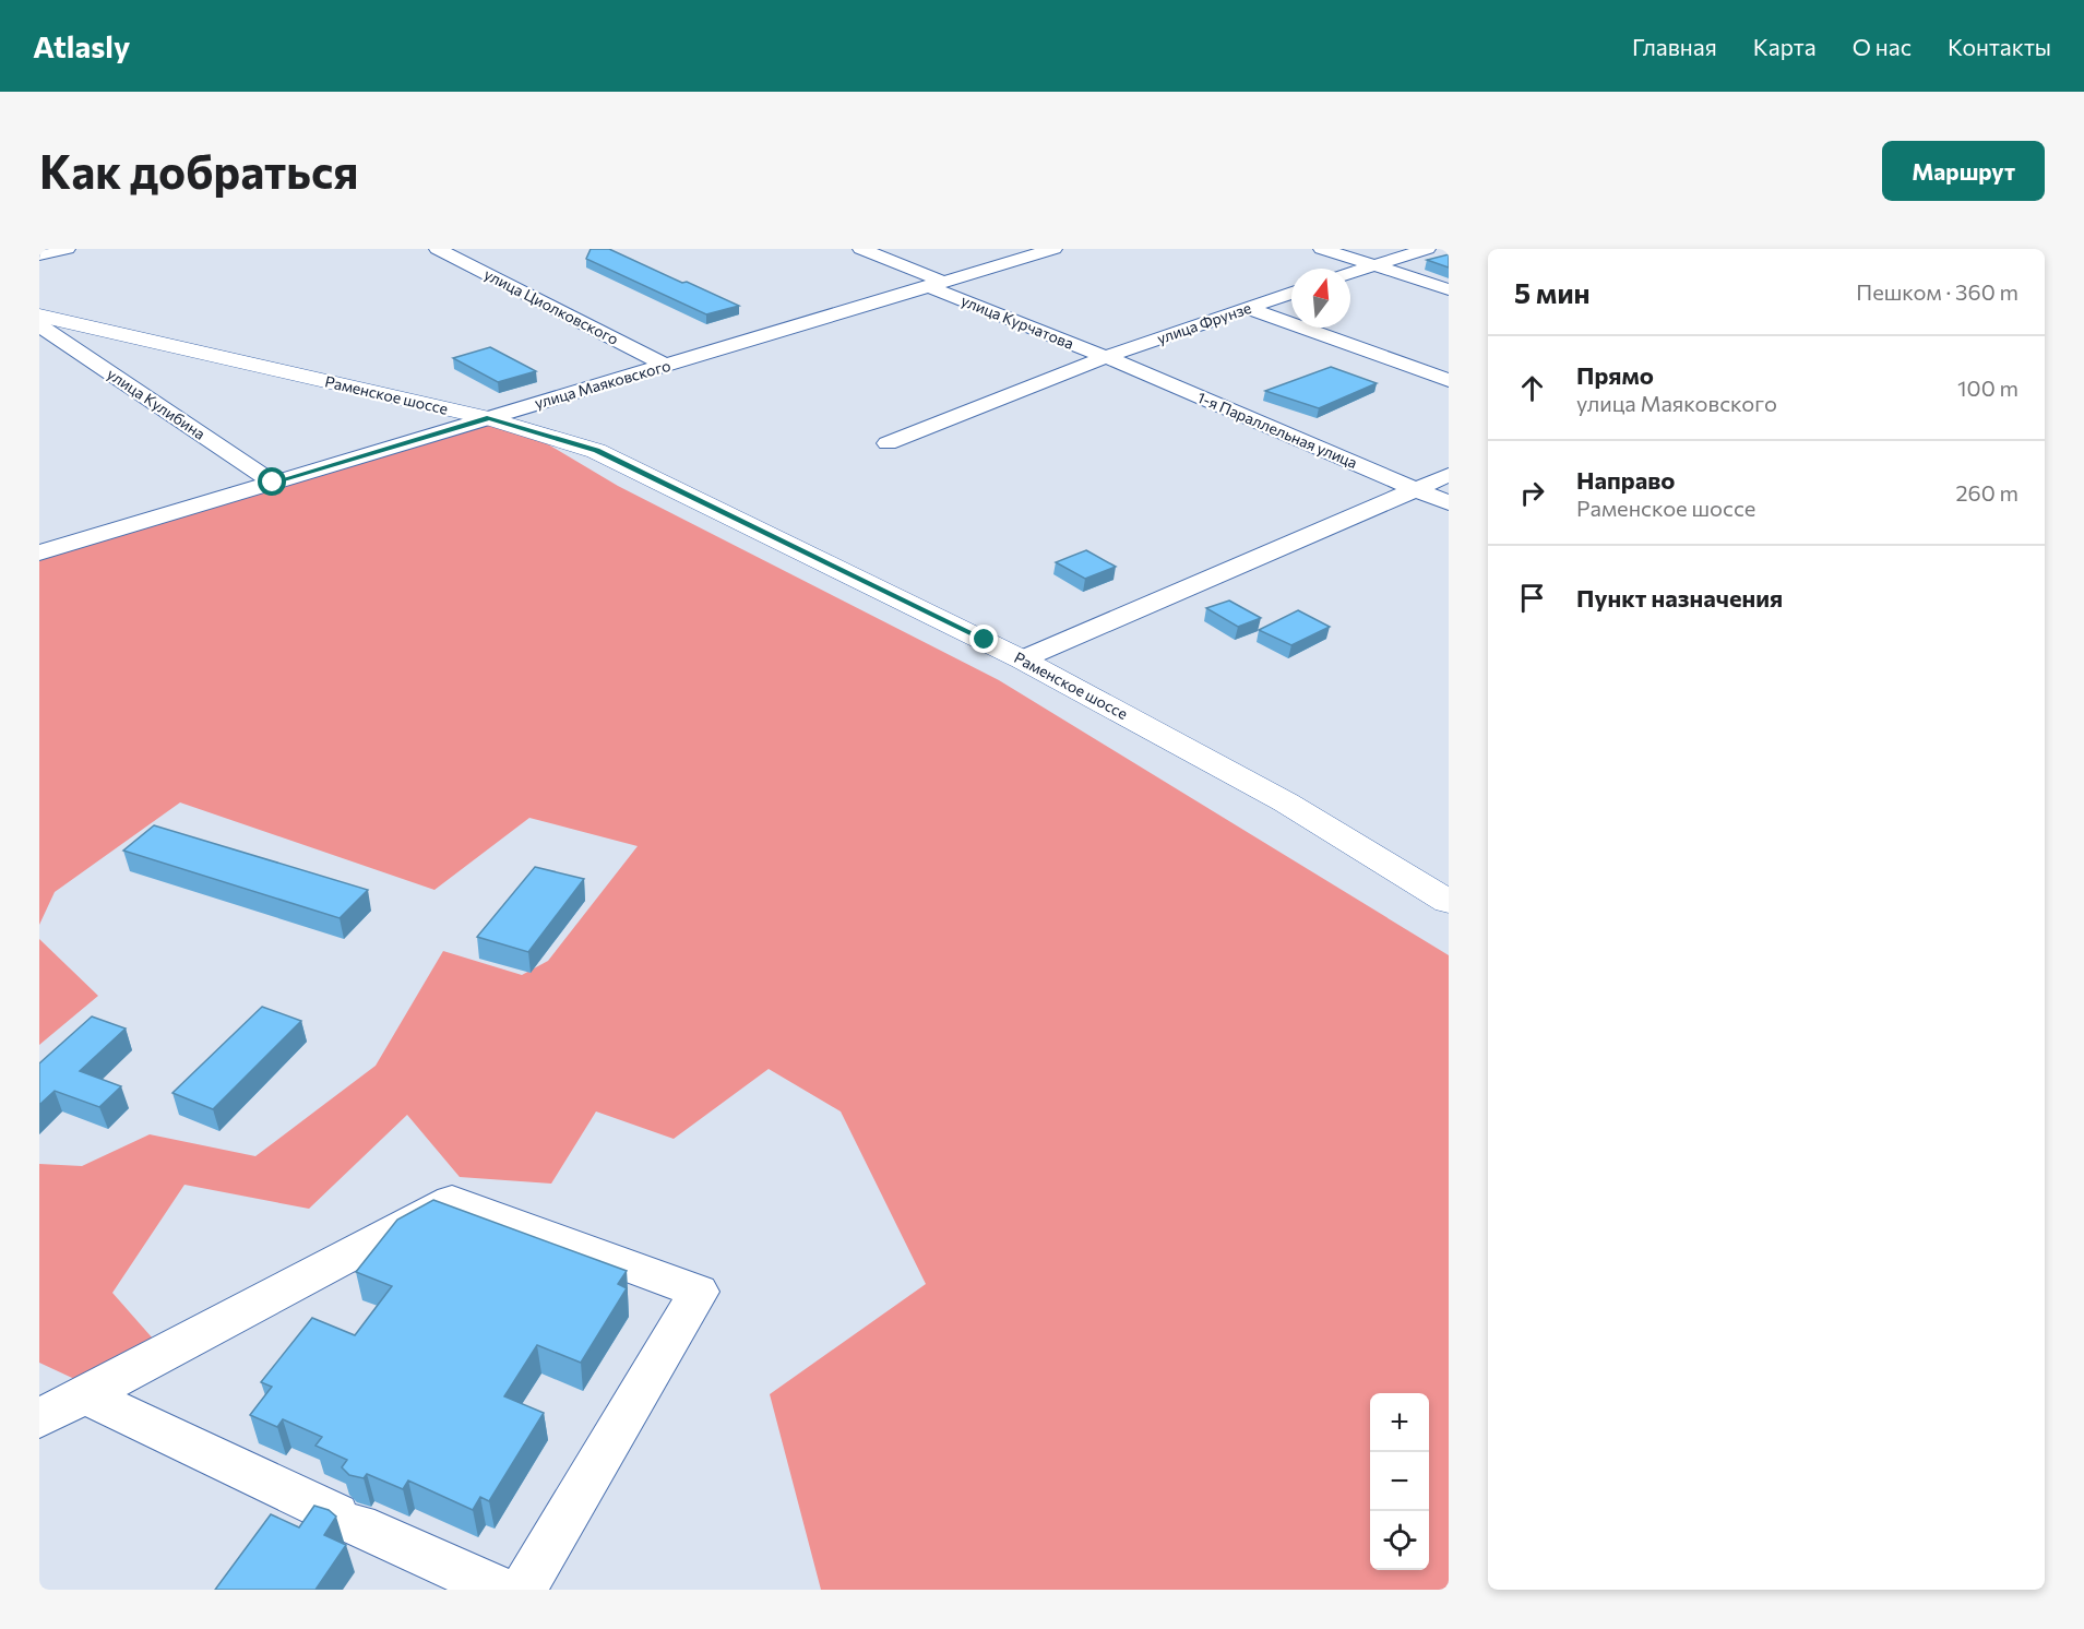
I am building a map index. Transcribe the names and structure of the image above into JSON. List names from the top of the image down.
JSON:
{
  "streets": {
    "main road": ["Раменское шоссе"],
    "street": [
      "улица Циолковского",
      "улица Курчатова",
      "улица Фрунзе",
      "улица Маяковского",
      "улица Кулибина",
      "1-я Параллельная улица"
    ]
  },
  "crossings": [
    ["улица Циолковского", "улица Маяковского"],
    ["улица Курчатова", "улица Фрунзе"],
    ["улица Курчатова", "улица Маяковского"],
    ["улица Курчатова", "1-я Параллельная улица"],
    ["улица Фрунзе", "1-я Параллельная улица"],
    ["улица Маяковского", "Раменское шоссе"],
    ["улица Маяковского", "улица Кулибина"]
  ],
  "north": "top",
  "page": {
    "header": "Atlasly",
    "nav": [
      "Главная",
      "Карта",
      "О нас",
      "Контакты"
    ],
    "buttons": "Маршрут",
    "title": "Как добраться",
    "heading": ["5 мин", "Пешком · 360 m"],
    "list": [
      ["Прямо", "улица Маяковского", "100 m"],
      ["Направо", "Раменское шоссе", "260 m"],
      "Пункт назначения"
    ],
    "map_buttons": ["+", "−"]
  }
}
